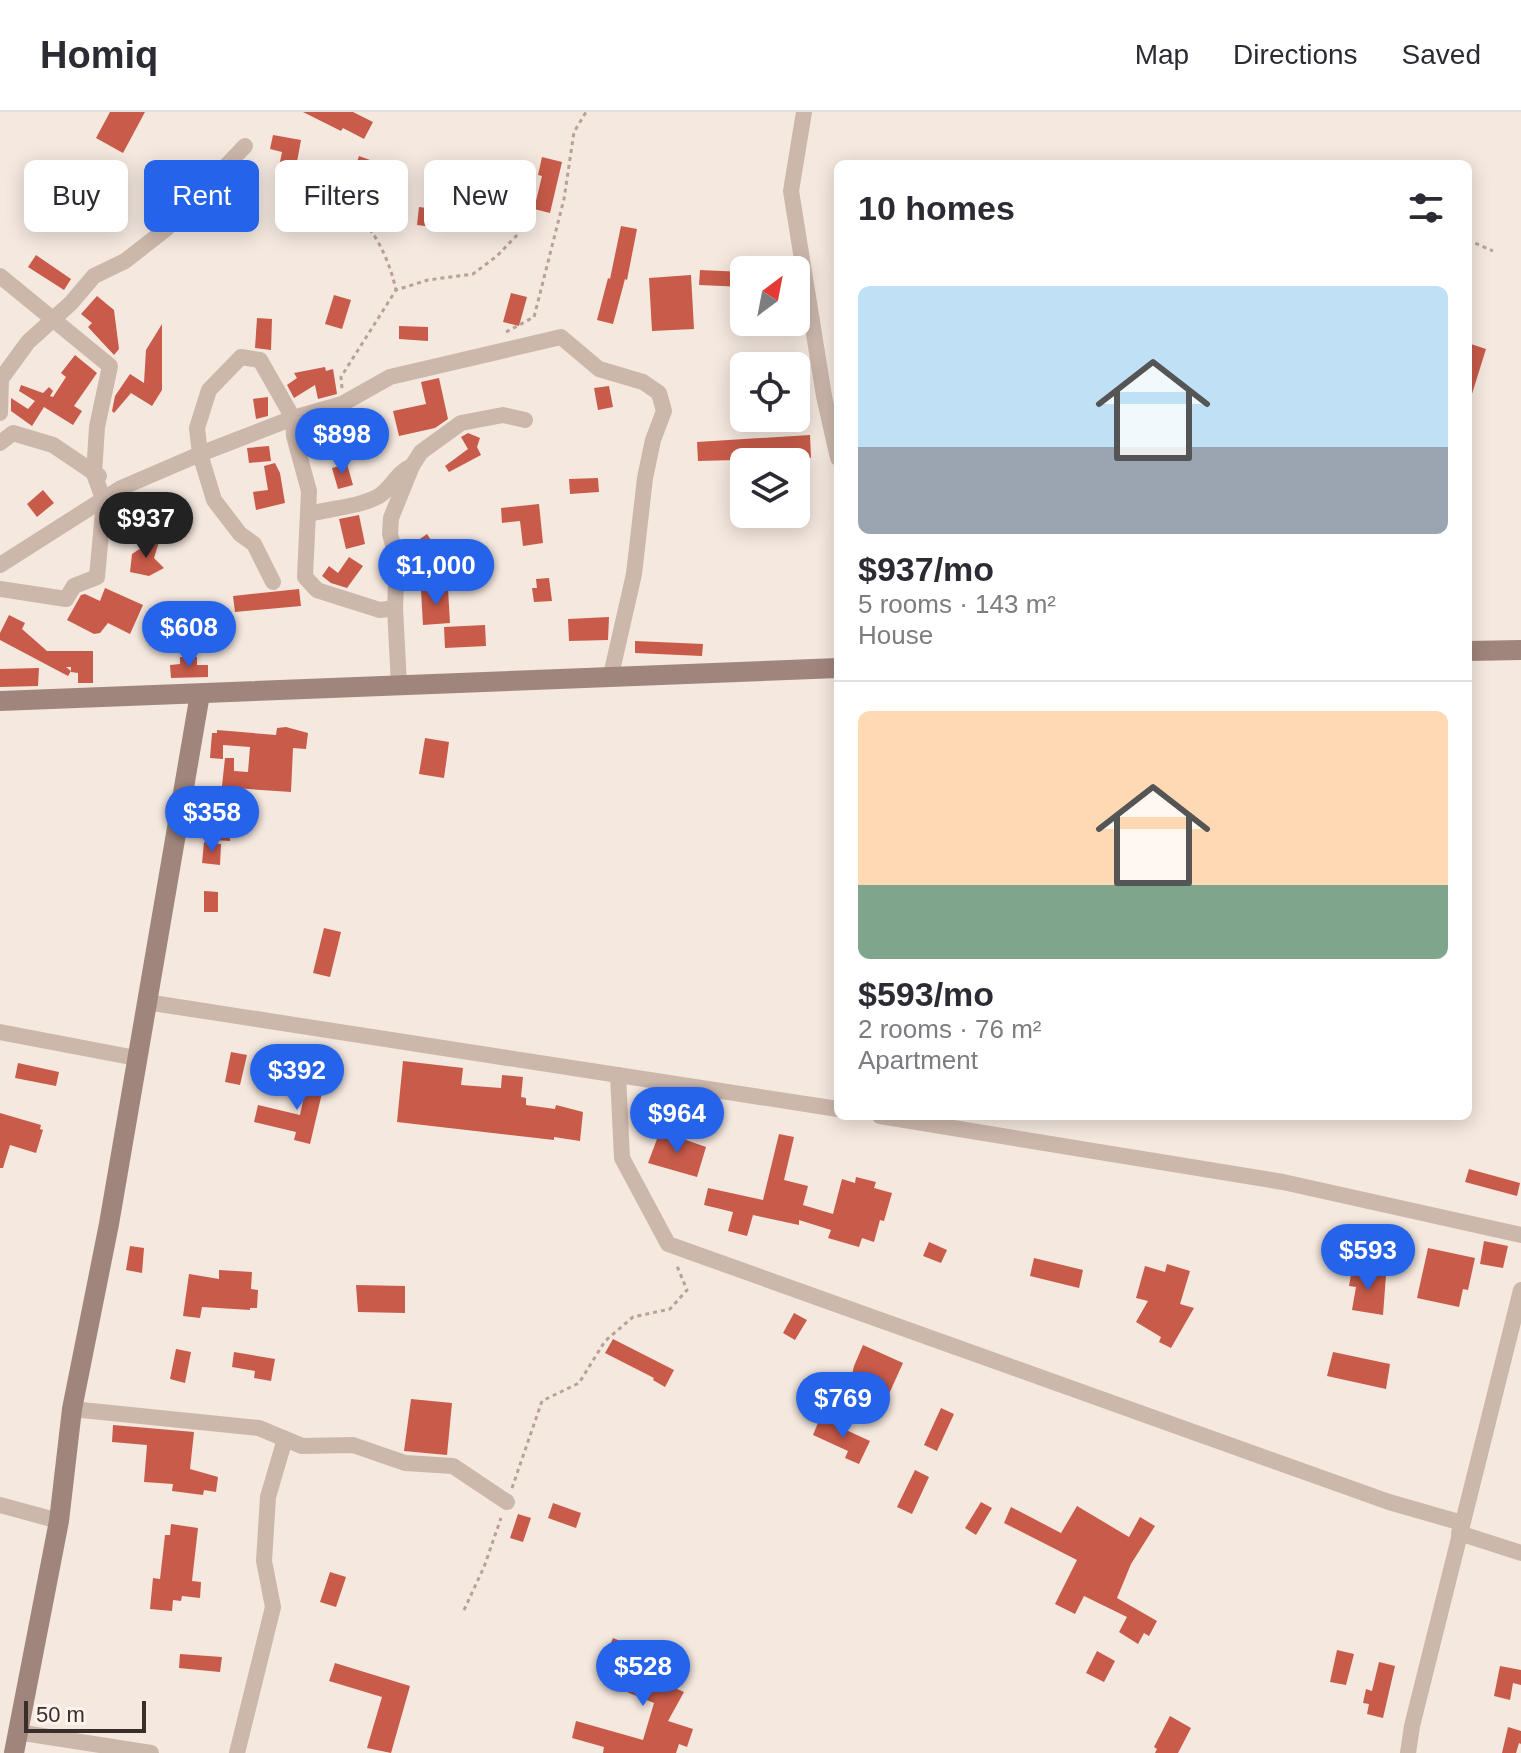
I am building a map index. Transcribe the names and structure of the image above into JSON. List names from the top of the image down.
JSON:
{
  "scale_bar": "50 m",
  "north": "top right",
  "page": {
    "header": "Homiq",
    "nav": ["Map", "Directions", "Saved"],
    "chip": [
      "Buy",
      "Rent",
      "Filters",
      "New"
    ],
    "heading": "10 homes",
    "list": [
      {
        "name": "$937/mo",
        "note": "5 rooms · 143 m² · House"
      },
      {
        "name": "$593/mo",
        "note": "2 rooms · 76 m² · Apartment"
      }
    ],
    "price": [
      "$898",
      "$937",
      "$1,000",
      "$608",
      "$358",
      "$392",
      "$964",
      "$593",
      "$769",
      "$528"
    ],
    "scale": "50 m"
  }
}
